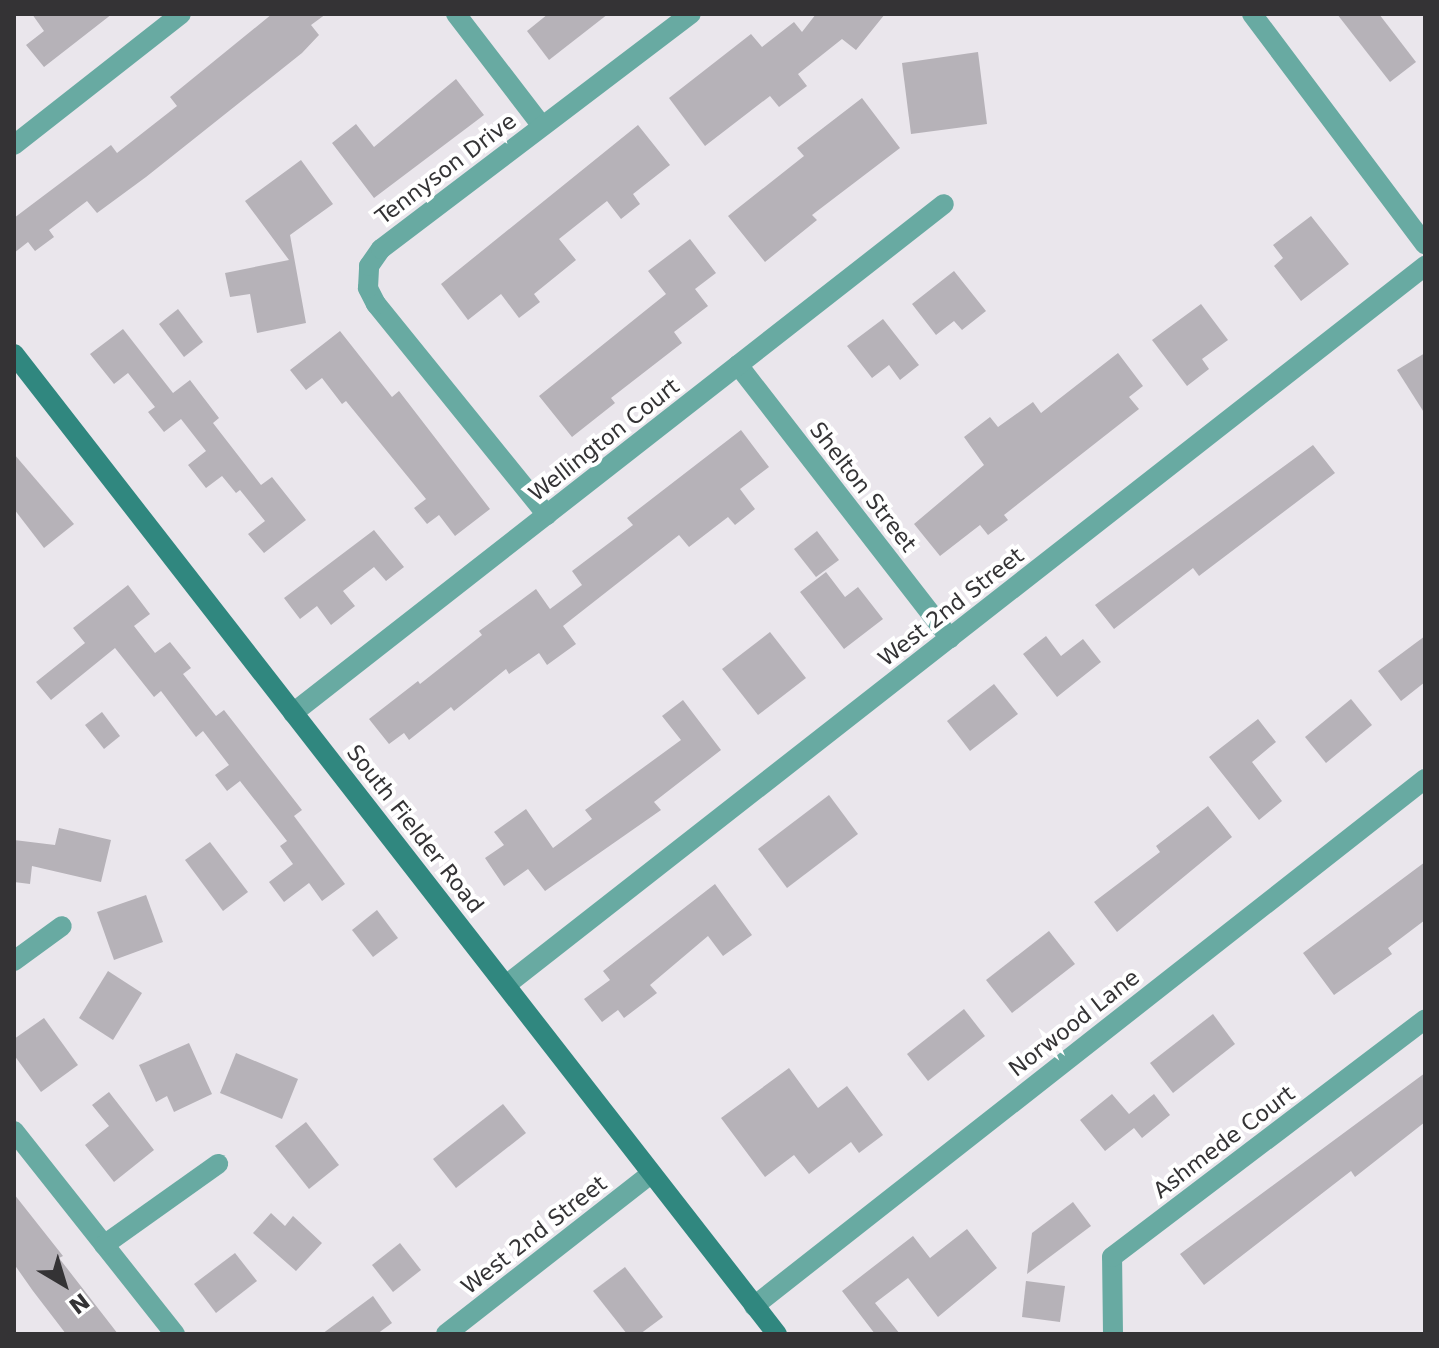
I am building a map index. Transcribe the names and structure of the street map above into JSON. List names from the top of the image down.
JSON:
{
  "streets": {
    "main road": ["South Fielder Road"],
    "street": [
      "Tennyson Drive",
      "Wellington Court",
      "Shelton Street",
      "West 2nd Street",
      "Norwood Lane",
      "Ashmede Court"
    ]
  },
  "crossings": [
    ["Tennyson Drive", "Wellington Court"],
    ["Wellington Court", "Shelton Street"],
    ["Wellington Court", "South Fielder Road"],
    ["Shelton Street", "West 2nd Street"],
    ["West 2nd Street", "South Fielder Road"],
    ["South Fielder Road", "Norwood Lane"]
  ],
  "north": "bottom right"
}
